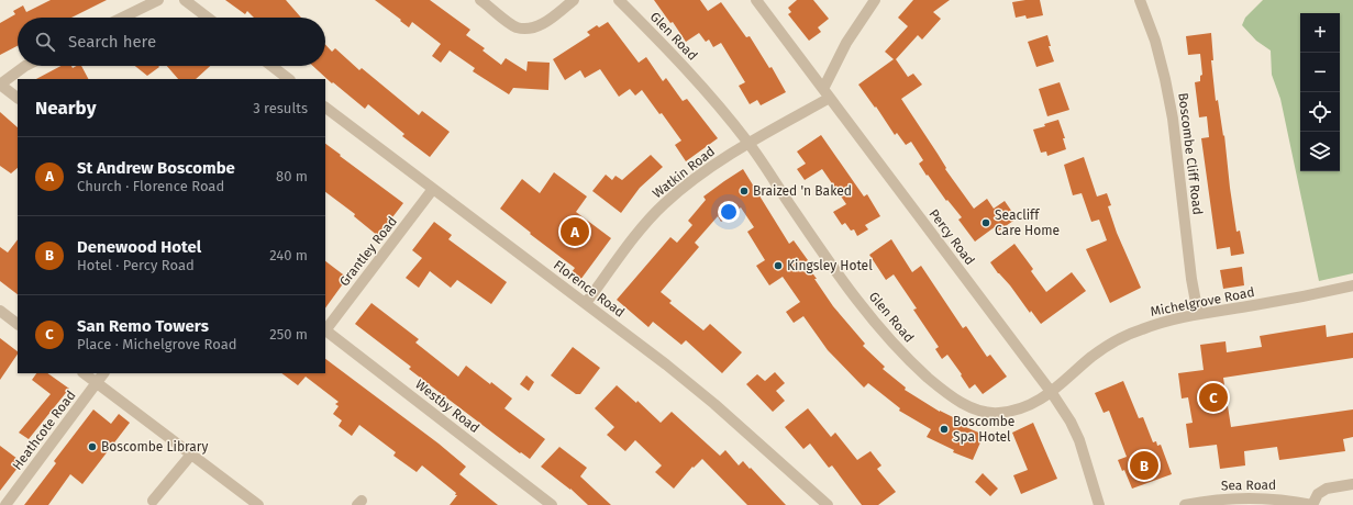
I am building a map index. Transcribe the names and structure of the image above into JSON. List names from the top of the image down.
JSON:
{
  "streets": {
    "street": [
      "Glen Road",
      "Boscombe Cliff Road",
      "Watkin Road",
      "Percy Road",
      "Grantley Road",
      "Florence Road",
      "Michelgrove Road",
      "Westby Road",
      "Heathcote Road",
      "Sea Road"
    ]
  },
  "crossings": [
    ["Glen Road", "Watkin Road"],
    ["Glen Road", "Percy Road"],
    ["Glen Road", "Michelgrove Road"],
    ["Boscombe Cliff Road", "Michelgrove Road"],
    ["Watkin Road", "Percy Road"],
    ["Watkin Road", "Florence Road"],
    ["Percy Road", "Michelgrove Road"],
    ["Grantley Road", "Florence Road"],
    ["Grantley Road", "Westby Road"]
  ],
  "places": [
    "Braized 'n Baked",
    "Seacliff Care Home",
    "Kingsley Hotel",
    "Boscombe Spa Hotel",
    "Boscombe Library"
  ],
  "page": {
    "map_buttons": ["+", "−"],
    "search": "Search here",
    "heading": ["Nearby", "3 results"],
    "list": [
      {
        "mark": "A",
        "name": "St Andrew Boscombe",
        "note": "Church · Florence Road",
        "value": "80 m"
      },
      {
        "mark": "B",
        "name": "Denewood Hotel",
        "note": "Hotel · Percy Road",
        "value": "240 m"
      },
      {
        "mark": "C",
        "name": "San Remo Towers",
        "note": "Place · Michelgrove Road",
        "value": "250 m"
      }
    ],
    "pins": ["A", "C", "B"]
  }
}
